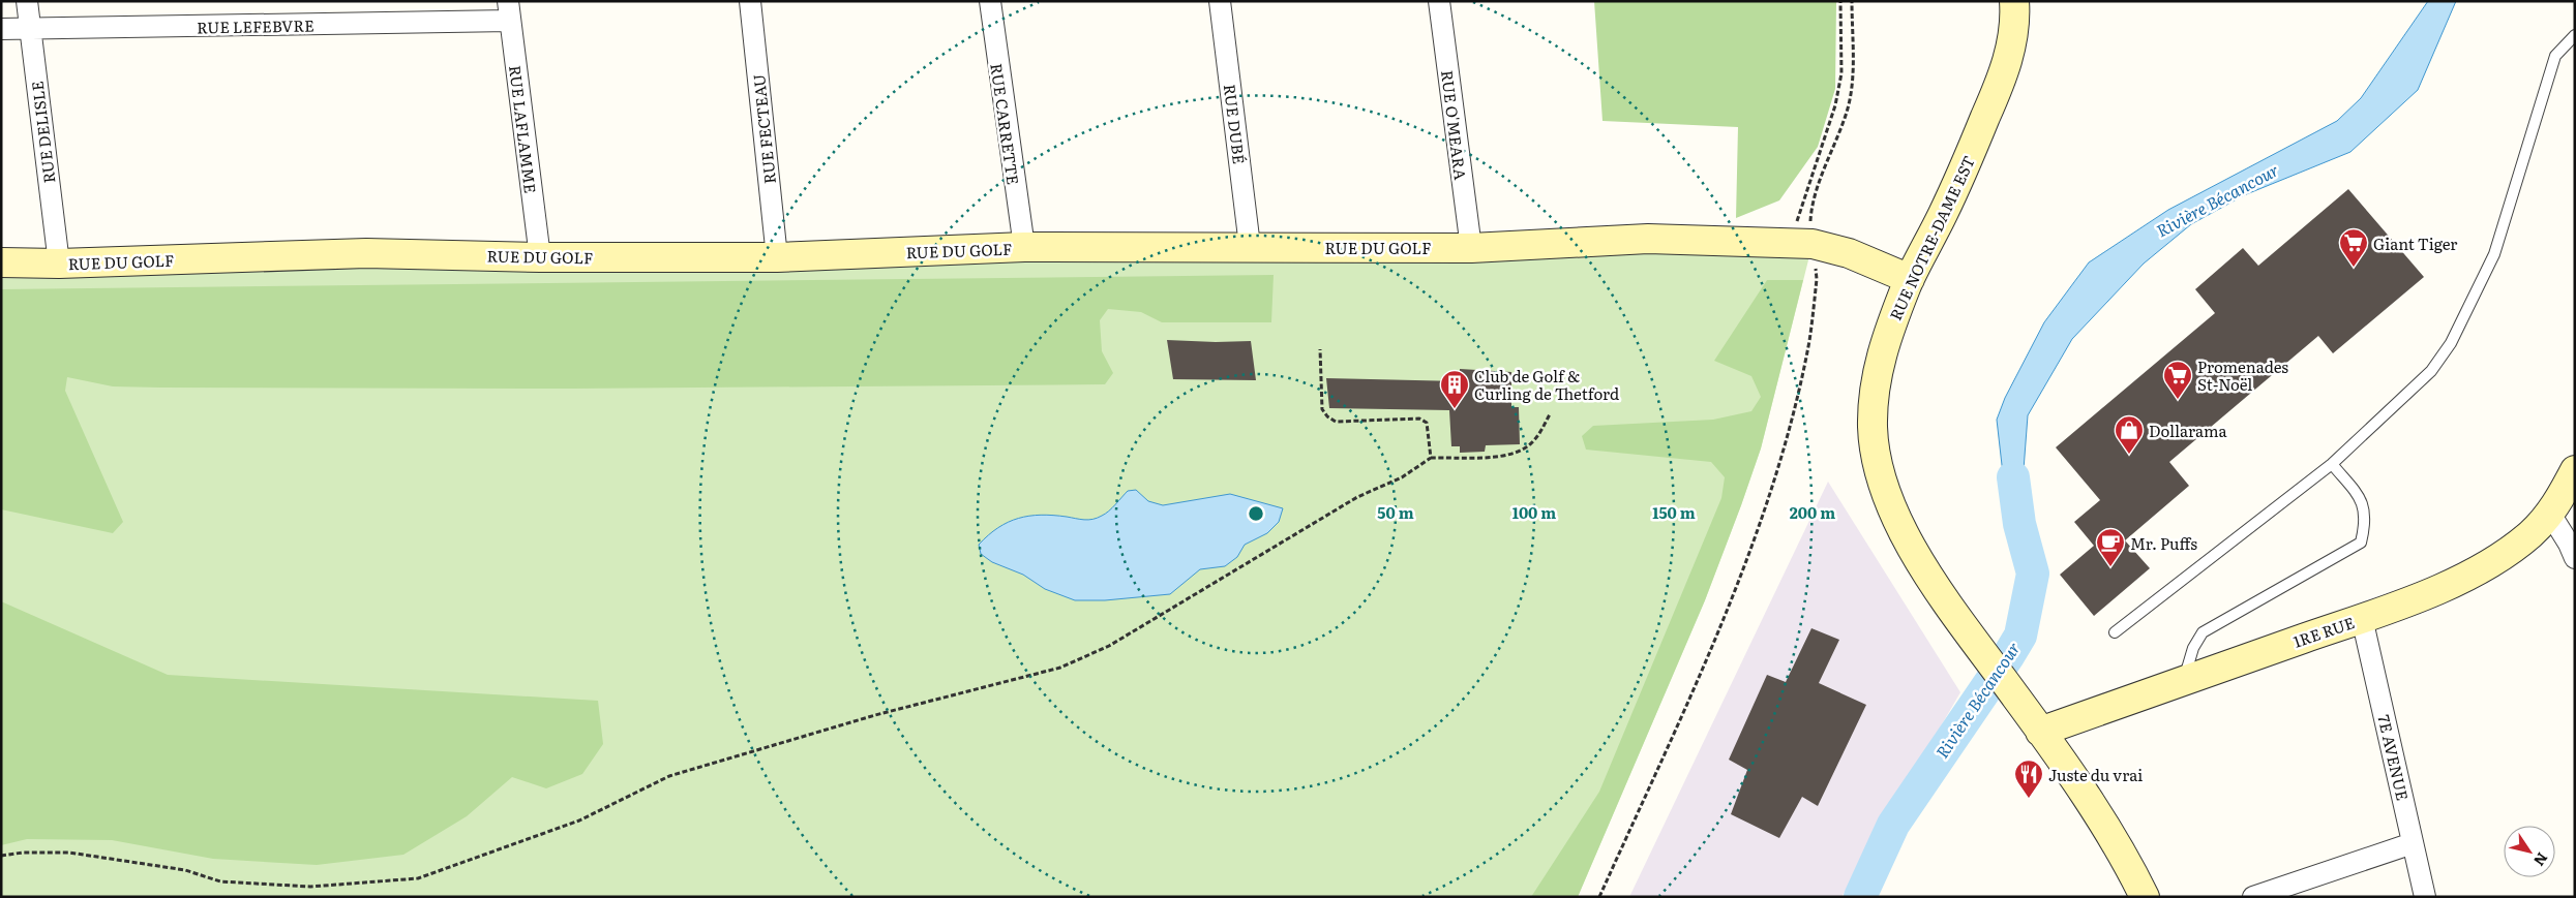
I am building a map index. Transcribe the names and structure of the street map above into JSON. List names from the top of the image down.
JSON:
{
  "streets": {
    "street": [
      "RUE LEFEBVRE",
      "RUE CARRETTE",
      "RUE DUBÉ",
      "RUE O'MEARA",
      "RUE LAFLAMME",
      "RUE FECTEAU",
      "RUE DELISLE",
      "RUE NOTRE-DAME EST",
      "RUE DU GOLF",
      "1RE RUE",
      "7E AVENUE"
    ]
  },
  "crossings": [
    ["RUE LEFEBVRE", "RUE LAFLAMME"],
    ["RUE LEFEBVRE", "RUE DELISLE"],
    ["RUE CARRETTE", "RUE DU GOLF"],
    ["RUE DUBÉ", "RUE DU GOLF"],
    ["RUE O'MEARA", "RUE DU GOLF"],
    ["RUE LAFLAMME", "RUE DU GOLF"],
    ["RUE FECTEAU", "RUE DU GOLF"],
    ["RUE DELISLE", "RUE DU GOLF"],
    ["RUE NOTRE-DAME EST", "RUE DU GOLF"],
    ["RUE NOTRE-DAME EST", "1RE RUE"],
    ["1RE RUE", "7E AVENUE"]
  ],
  "water": ["Rivière Bécancour"],
  "places": {
    "supermarket": ["Giant Tiger", "Promenades St-Noël"],
    "building": ["Club de Golf & Curling de Thetford"],
    "shop": ["Dollarama"],
    "cafe": ["Mr. Puffs"],
    "restaurant": ["Juste du vrai"]
  },
  "north": "bottom right",
  "rings": [
    "50 m",
    "100 m",
    "150 m",
    "200 m"
  ]
}
